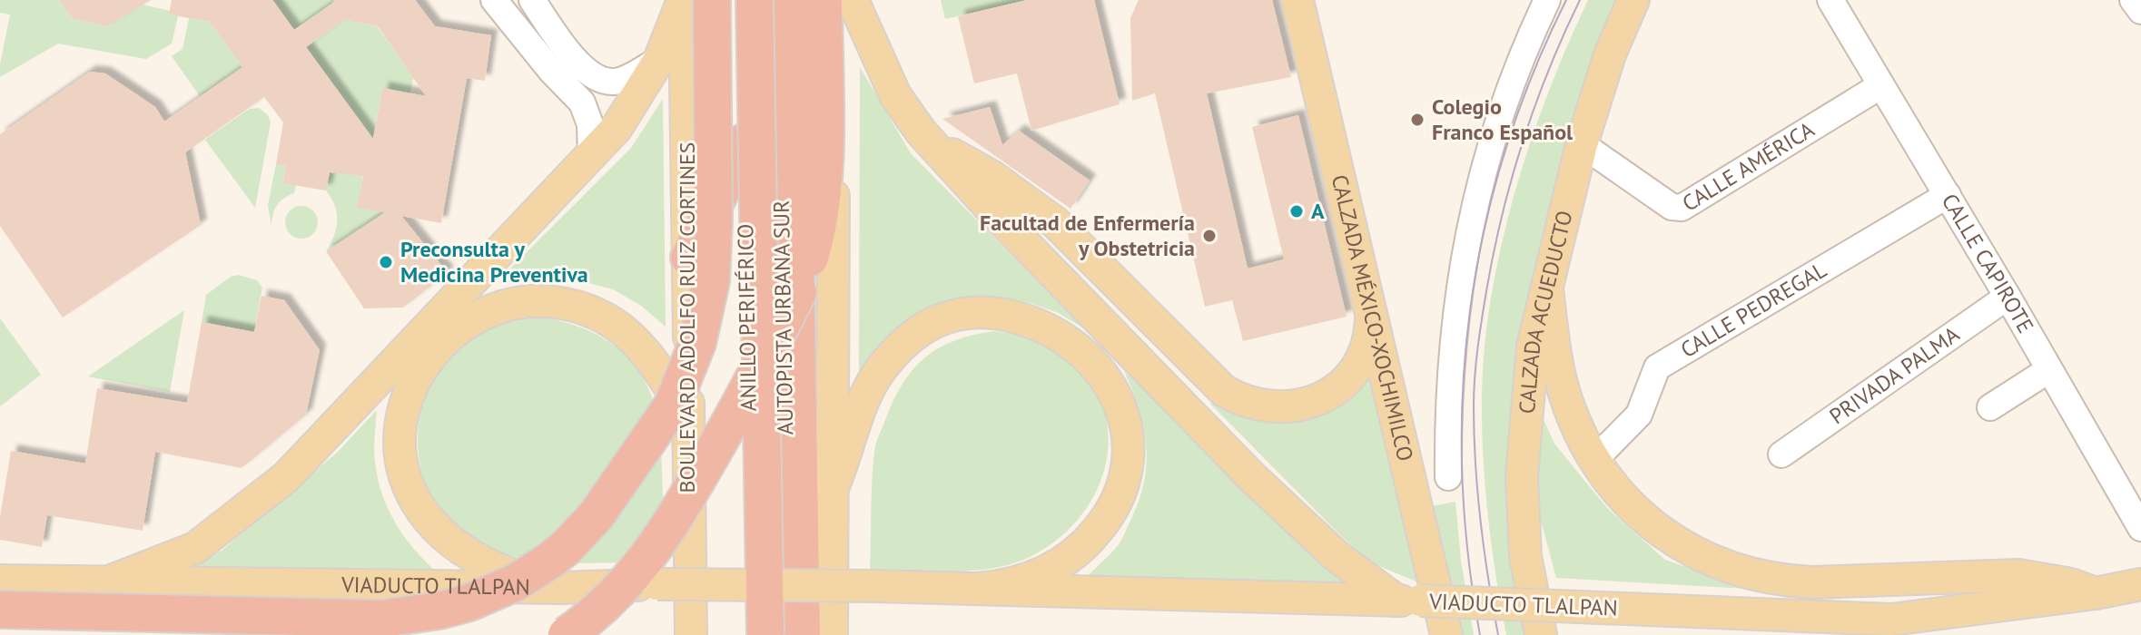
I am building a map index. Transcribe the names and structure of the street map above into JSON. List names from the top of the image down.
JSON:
{
  "streets": {
    "highway": ["ANILLO PERIFÉRICO", "AUTOPISTA URBANA SUR"],
    "main road": [
      "CALZADA ACUEDUCTO",
      "BOULEVARD ADOLFO RUIZ CORTINES",
      "CALZADA MÉXICO-XOCHIMILCO",
      "VIADUCTO TLALPAN"
    ],
    "street": [
      "CALLE AMÉRICA",
      "CALLE CAPIROTE",
      "CALLE PEDREGAL",
      "PRIVADA PALMA"
    ]
  },
  "crossings": [
    ["CALLE AMÉRICA", "CALLE CAPIROTE"],
    ["CALLE AMÉRICA", "CALZADA ACUEDUCTO"],
    ["CALLE CAPIROTE", "CALLE PEDREGAL"],
    ["CALLE CAPIROTE", "PRIVADA PALMA"]
  ],
  "places": [
    "Colegio Franco Español",
    "A",
    "Facultad de Enfermería y Obstetricia",
    "Preconsulta y Medicina Preventiva"
  ]
}
